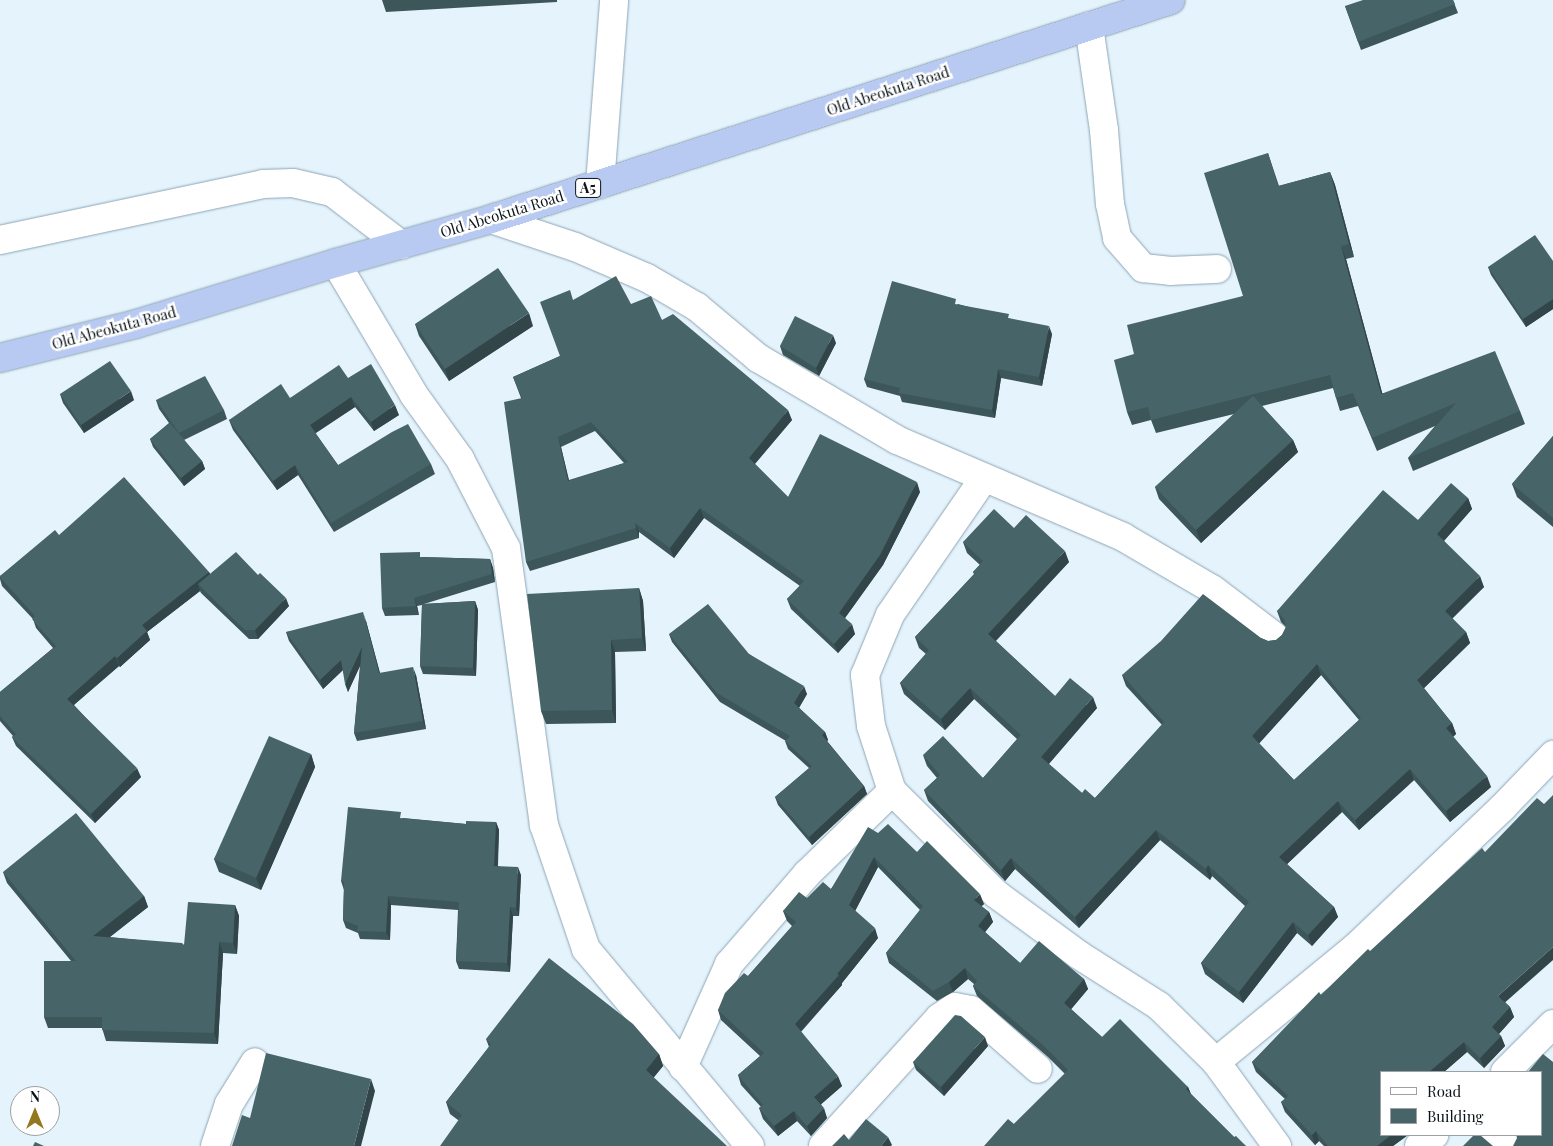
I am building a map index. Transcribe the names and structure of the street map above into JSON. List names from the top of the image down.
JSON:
{
  "streets": {
    "highway": ["Old Abeokuta Road", "A5"]
  },
  "legend": ["Road", "Building"],
  "north": "top"
}
